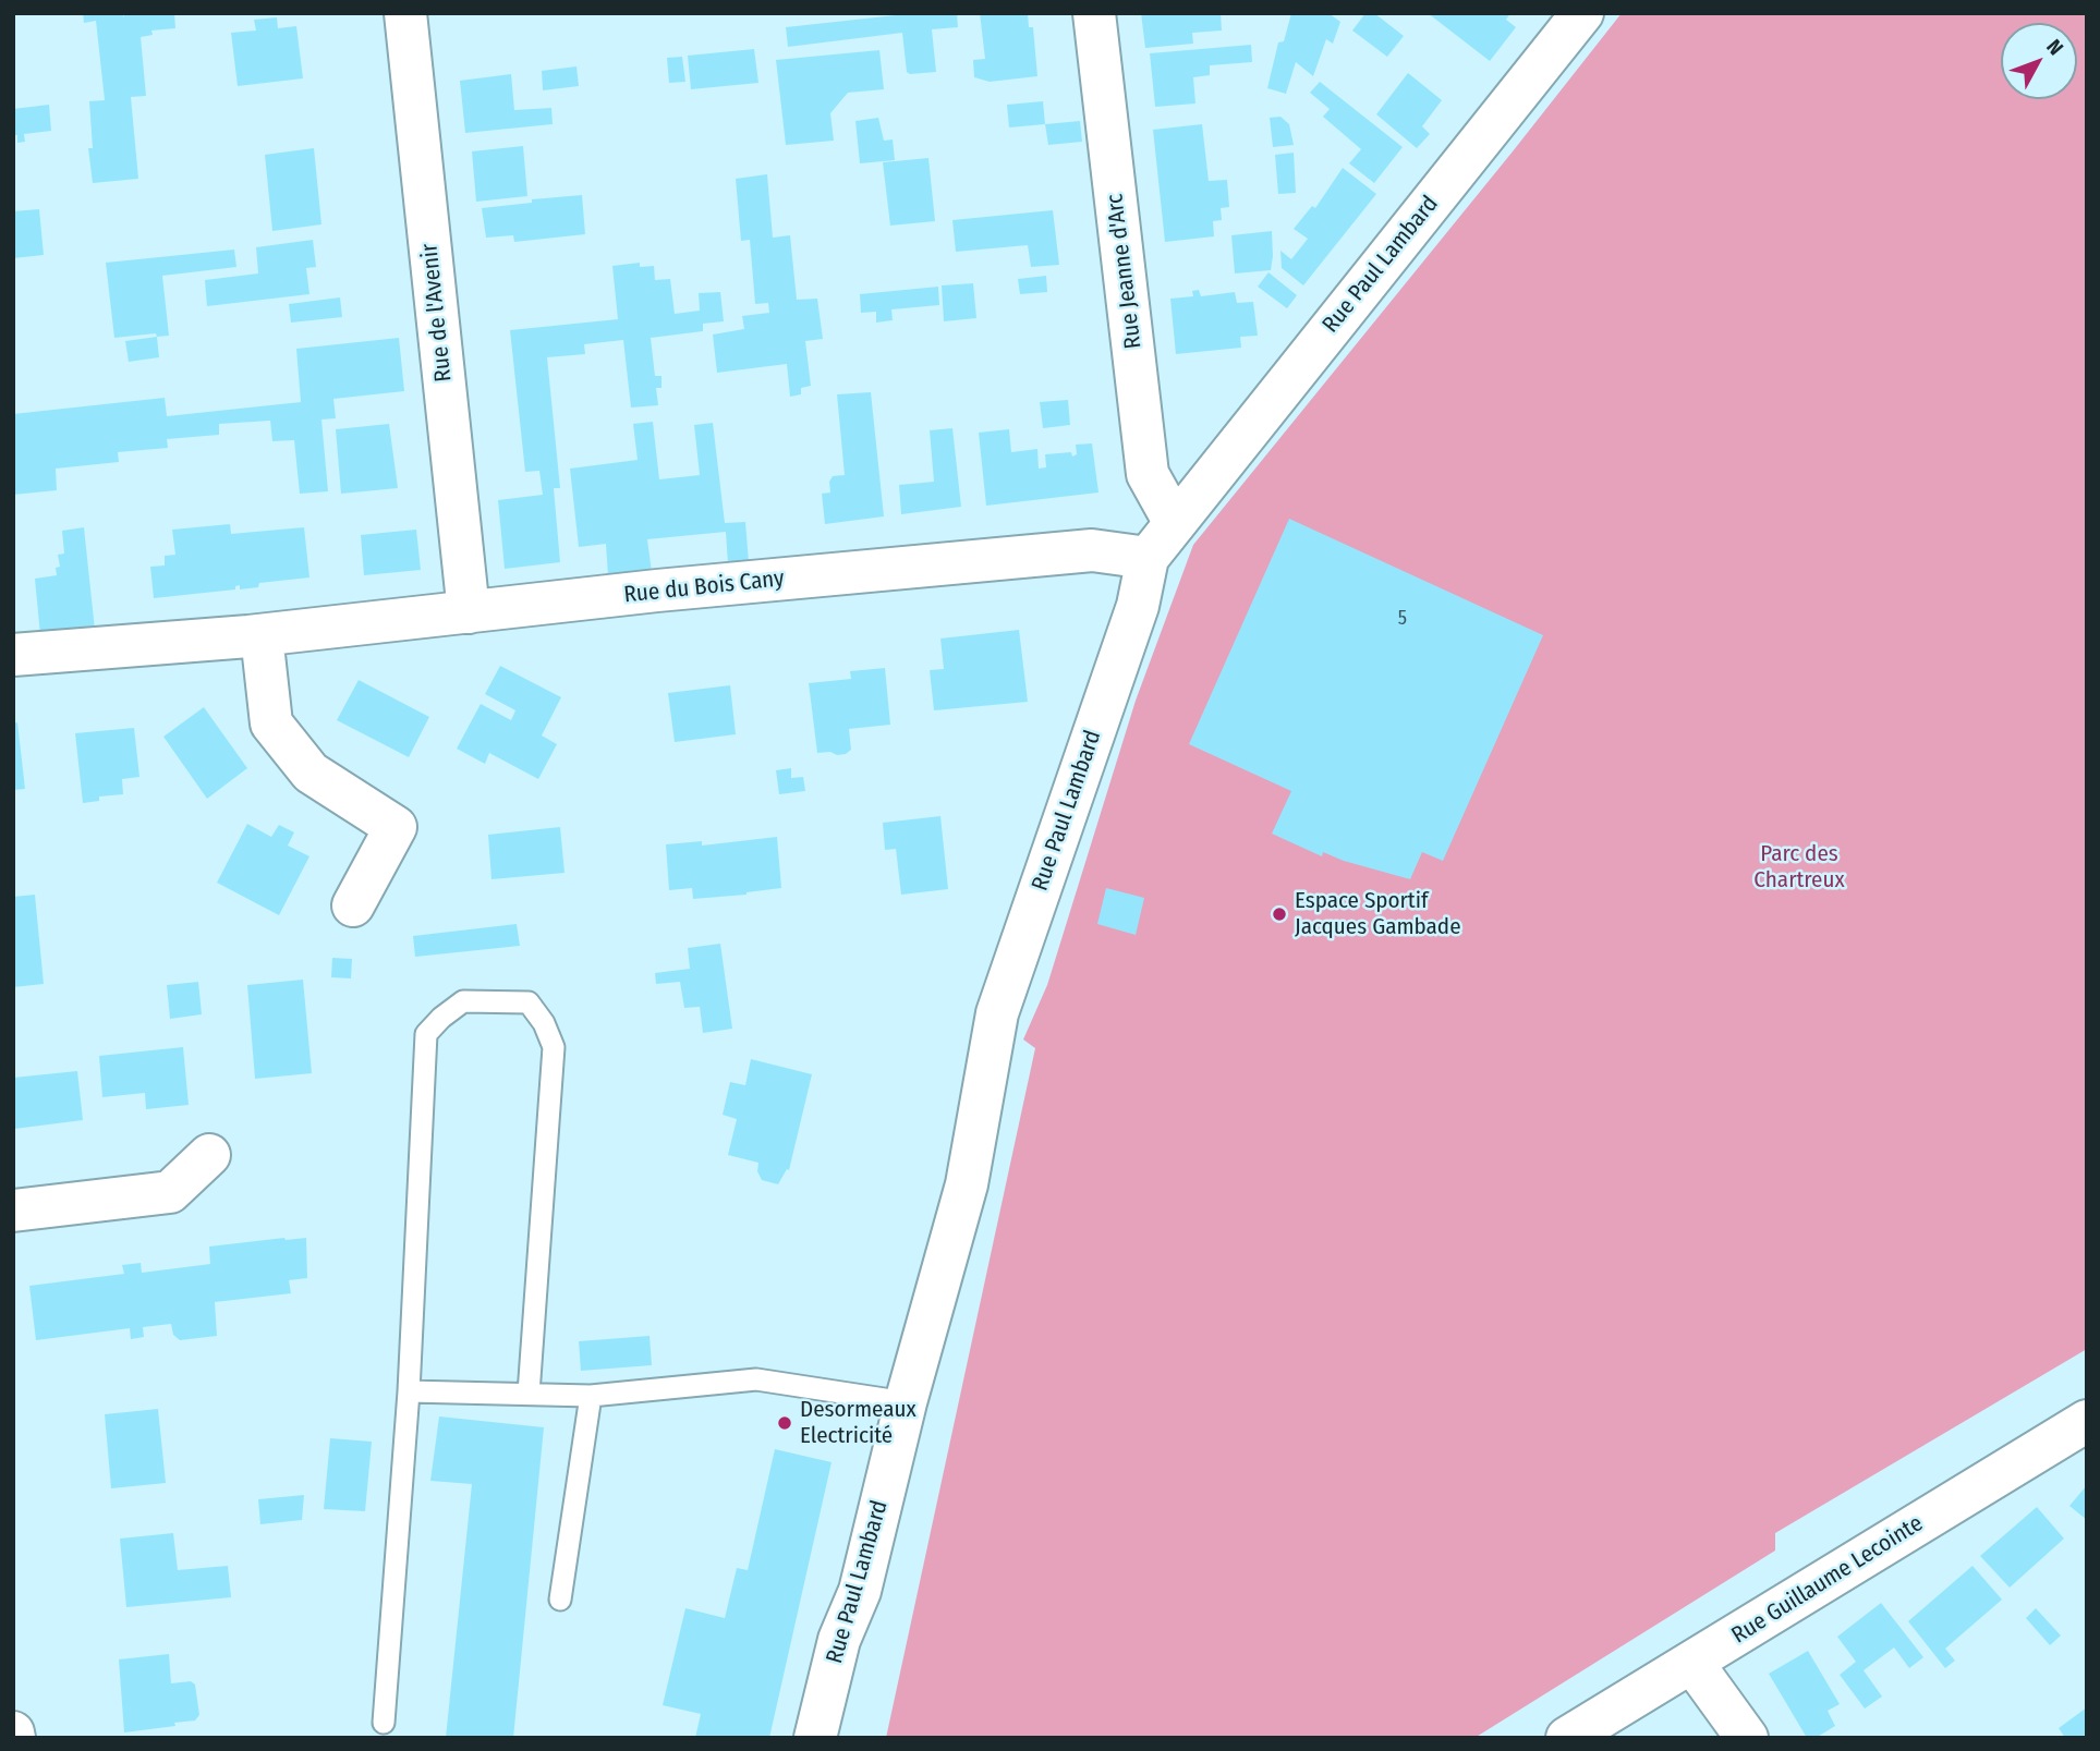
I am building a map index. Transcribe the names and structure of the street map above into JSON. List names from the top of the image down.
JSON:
{
  "streets": {
    "street": [
      "Rue Paul Lambard",
      "Rue Jeanne d'Arc",
      "Rue de l'Avenir",
      "Rue du Bois Cany",
      "Rue Guillaume Lecointe"
    ]
  },
  "crossings": [
    ["Rue Paul Lambard", "Rue Jeanne d'Arc"],
    ["Rue Paul Lambard", "Rue du Bois Cany"],
    ["Rue de l'Avenir", "Rue du Bois Cany"]
  ],
  "parks": ["Parc des Chartreux"],
  "places": ["Espace Sportif Jacques Gambade", "Desormeaux Electricité"],
  "house_numbers": ["5"],
  "north": "top right"
}
